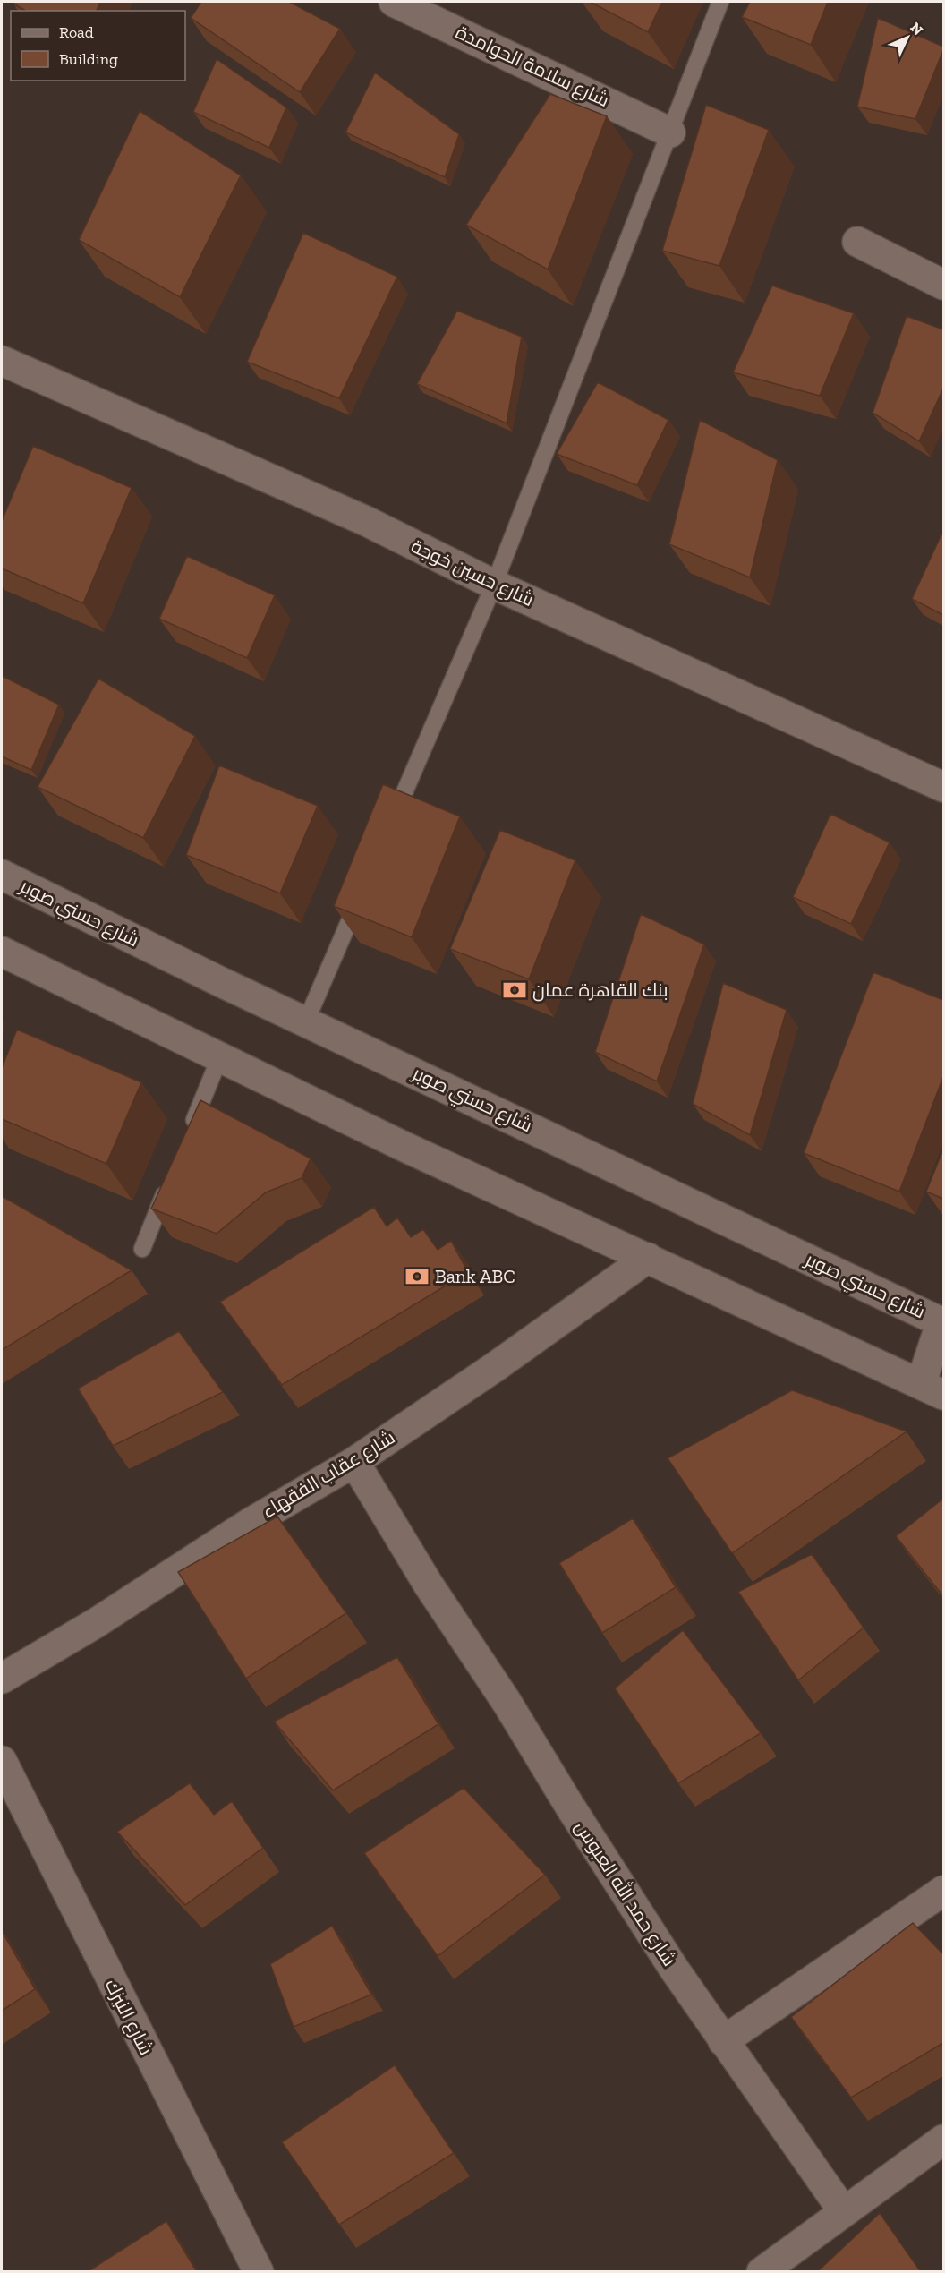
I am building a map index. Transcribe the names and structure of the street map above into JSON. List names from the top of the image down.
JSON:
{
  "streets": {
    "street": [
      "شارع سلامة الحوامدة",
      "شارع حسين خوجة",
      "شارع حسني صوبر",
      "شارع عقاب الفقهاء",
      "شارع حمد الله العبوس",
      "شارع النيزك"
    ]
  },
  "crossings": [
    ["شارع عقاب الفقهاء", "شارع حمد الله العبوس"]
  ],
  "places": {
    "bank": ["بنك القاهرة عمان", "Bank ABC"]
  },
  "legend": ["Road", "Building"],
  "north": "top right"
}
